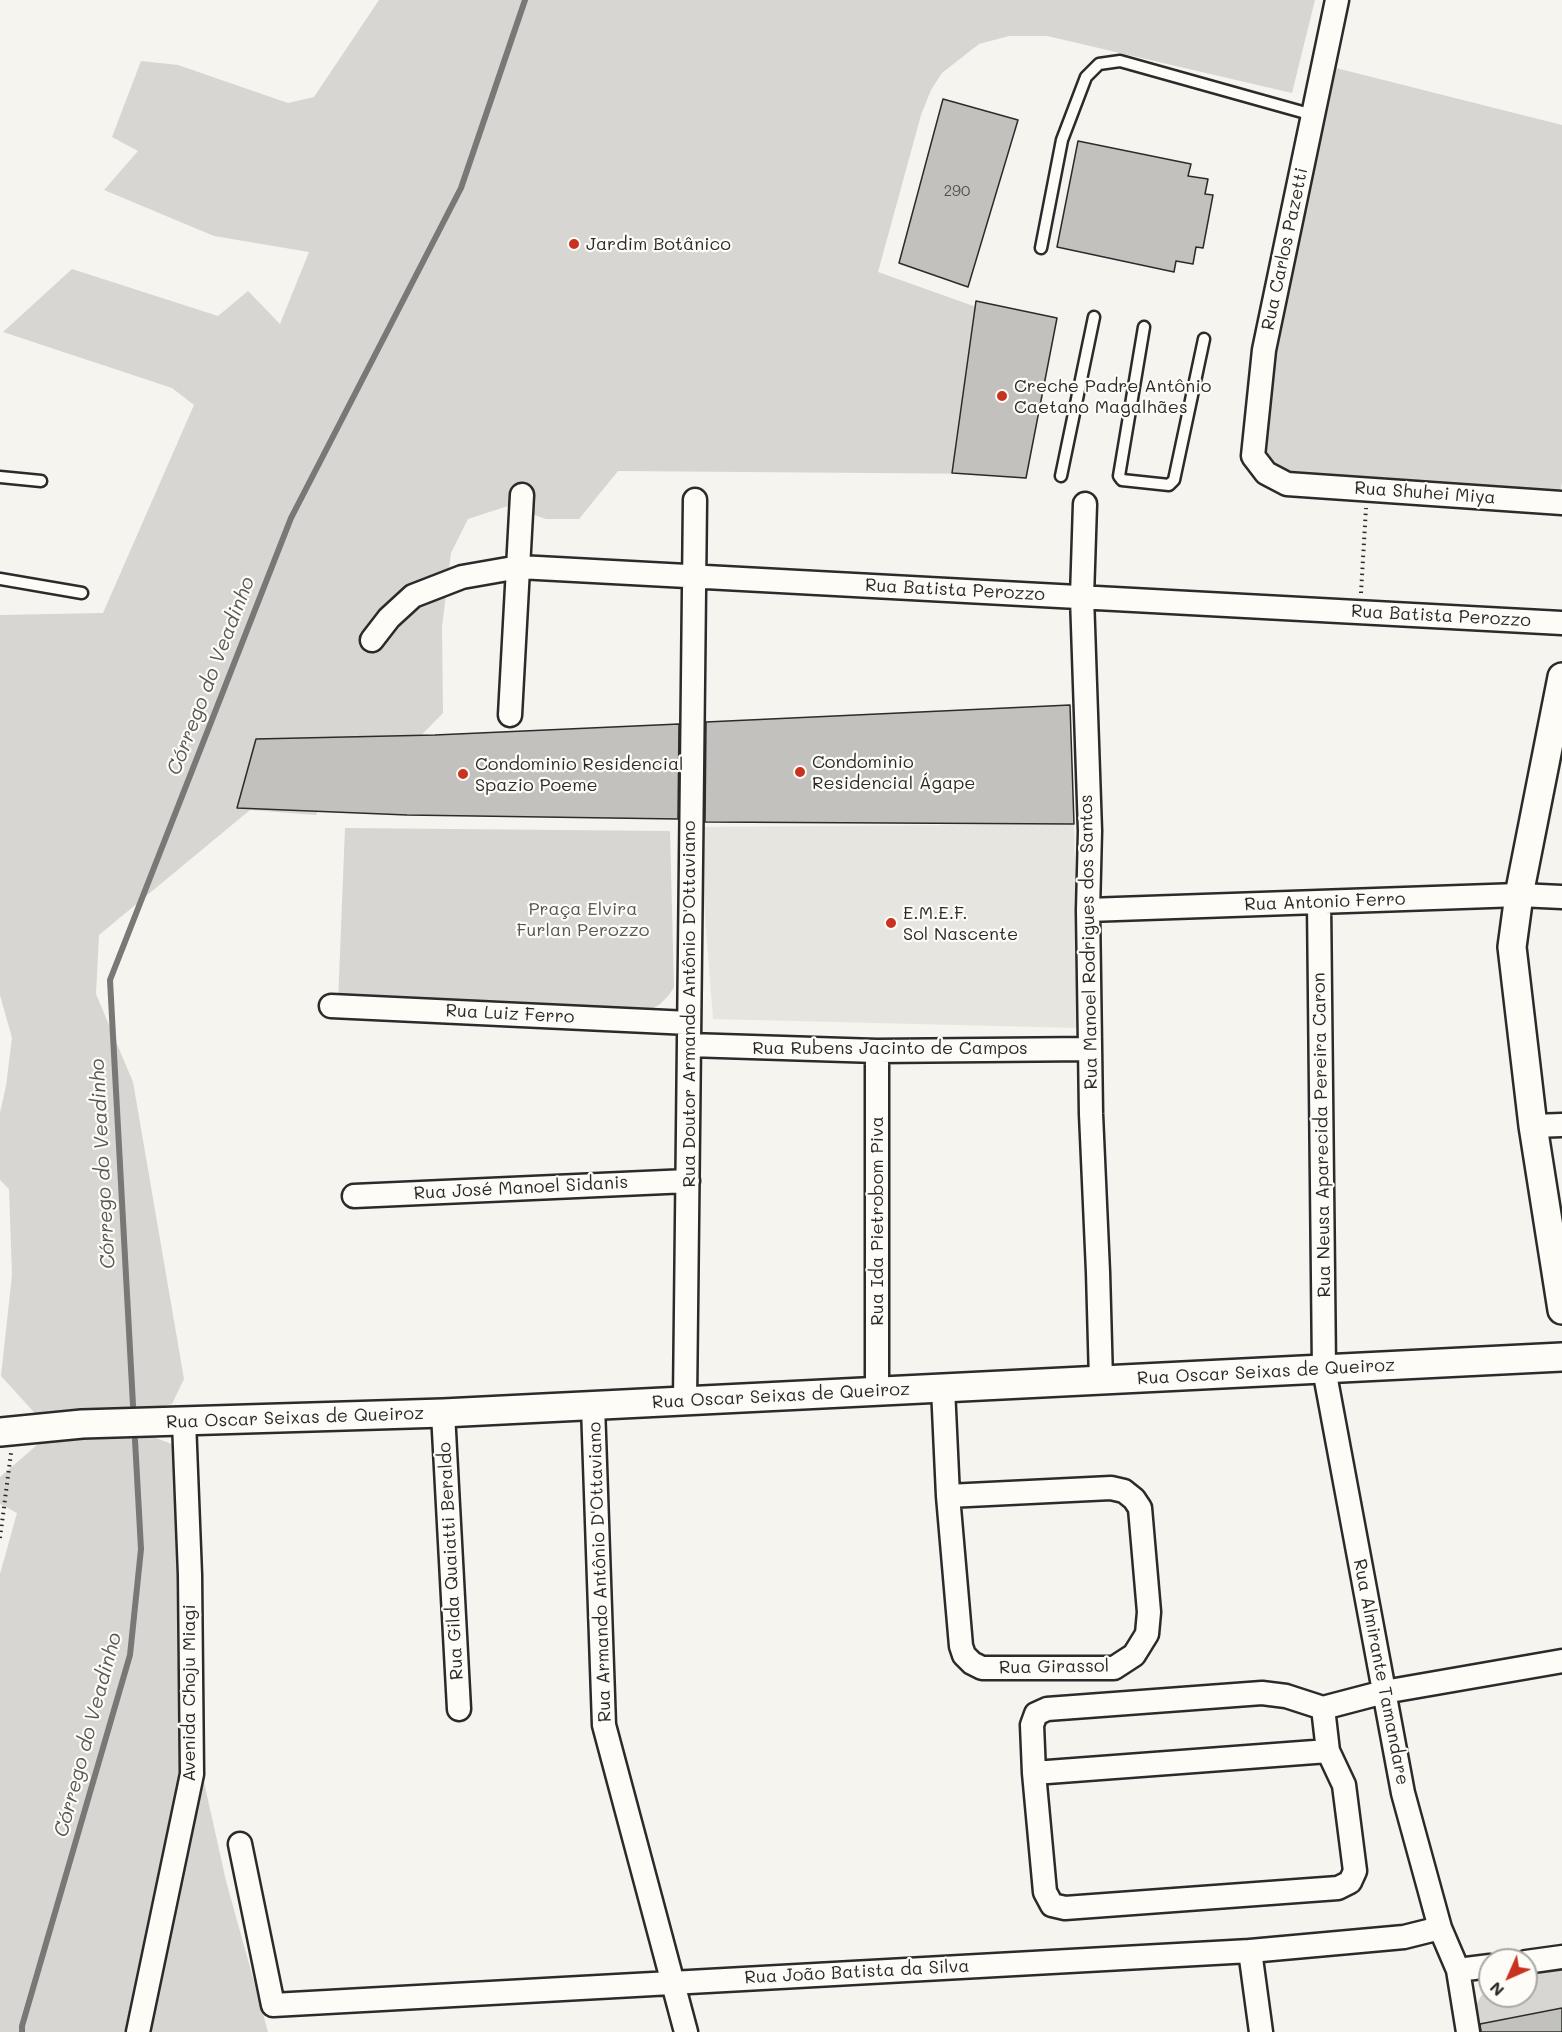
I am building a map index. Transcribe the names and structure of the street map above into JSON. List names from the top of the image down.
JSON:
{
  "streets": {
    "street": [
      "Rua Carlos Pazetti",
      "Rua Shuhei Miya",
      "Rua Batista Perozzo",
      "Rua Antonio Ferro",
      "Rua Manoel Rodrigues dos Santos",
      "Rua Doutor Armando Antônio D'Ottaviano",
      "Rua Luiz Ferro",
      "Rua Rubens Jacinto de Campos",
      "Rua Neusa Aparecida Pereira Caron",
      "Rua José Manoel Sidanis",
      "Rua Ida Pietrobom Piva",
      "Rua Oscar Seixas de Queiroz",
      "Rua Gilda Quaiatti Beraldo",
      "Rua Armando Antônio D'Ottaviano",
      "Rua Girassol",
      "Rua Almirante Tamandare",
      "Avenida Choju Miagi",
      "Rua João Batista da Silva"
    ]
  },
  "crossings": [
    ["Rua Carlos Pazetti", "Rua Shuhei Miya"],
    ["Rua Batista Perozzo", "Rua Manoel Rodrigues dos Santos"],
    ["Rua Batista Perozzo", "Rua Doutor Armando Antônio D'Ottaviano"],
    ["Rua Antonio Ferro", "Rua Manoel Rodrigues dos Santos"],
    ["Rua Antonio Ferro", "Rua Neusa Aparecida Pereira Caron"],
    ["Rua Manoel Rodrigues dos Santos", "Rua Rubens Jacinto de Campos"],
    ["Rua Manoel Rodrigues dos Santos", "Rua Oscar Seixas de Queiroz"],
    ["Rua Doutor Armando Antônio D'Ottaviano", "Rua Luiz Ferro"],
    ["Rua Doutor Armando Antônio D'Ottaviano", "Rua Rubens Jacinto de Campos"],
    ["Rua Doutor Armando Antônio D'Ottaviano", "Rua José Manoel Sidanis"],
    ["Rua Doutor Armando Antônio D'Ottaviano", "Rua Oscar Seixas de Queiroz"],
    ["Rua Luiz Ferro", "Rua Rubens Jacinto de Campos"],
    ["Rua Rubens Jacinto de Campos", "Rua Ida Pietrobom Piva"],
    ["Rua Neusa Aparecida Pereira Caron", "Rua Oscar Seixas de Queiroz"],
    ["Rua Neusa Aparecida Pereira Caron", "Rua Almirante Tamandare"],
    ["Rua Ida Pietrobom Piva", "Rua Oscar Seixas de Queiroz"],
    ["Rua Oscar Seixas de Queiroz", "Rua Gilda Quaiatti Beraldo"],
    ["Rua Oscar Seixas de Queiroz", "Rua Armando Antônio D'Ottaviano"],
    ["Rua Oscar Seixas de Queiroz", "Rua Girassol"],
    ["Rua Oscar Seixas de Queiroz", "Rua Almirante Tamandare"],
    ["Rua Oscar Seixas de Queiroz", "Avenida Choju Miagi"],
    ["Rua Armando Antônio D'Ottaviano", "Rua João Batista da Silva"],
    ["Rua Almirante Tamandare", "Rua João Batista da Silva"]
  ],
  "water": ["Córrego do Veadinho"],
  "parks": ["Praça Elvira Furlan Perozzo"],
  "places": [
    "Jardim Botânico",
    "Creche Padre Antônio Caetano Magalhães",
    "Condominio Residencial Ágape",
    "Condominio Residencial Spazio Poeme",
    "E.M.E.F. Sol Nascente"
  ],
  "house_numbers": ["290"],
  "north": "bottom left"
}
